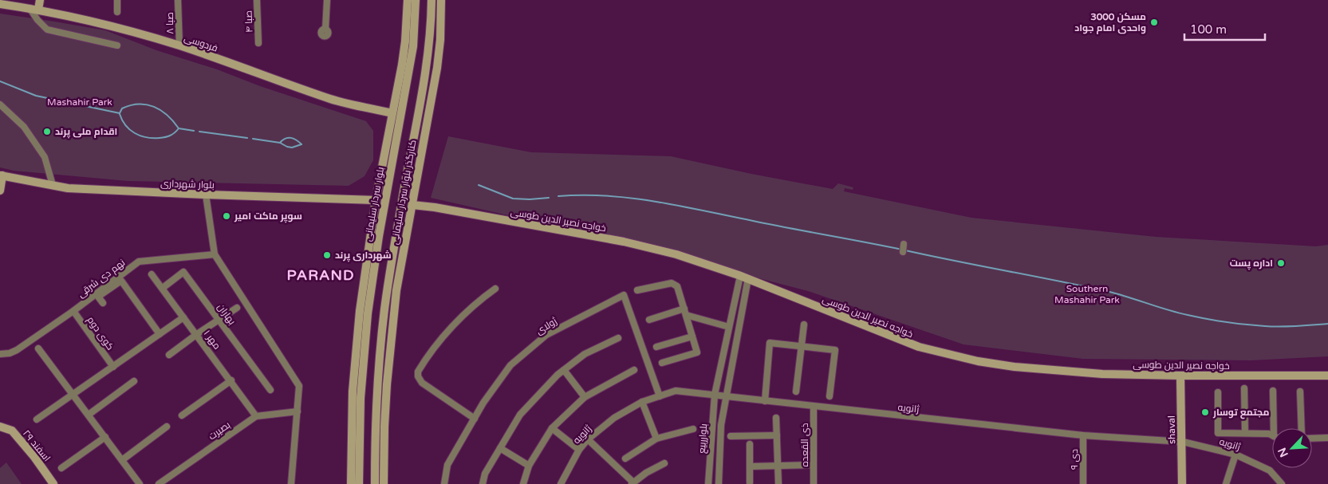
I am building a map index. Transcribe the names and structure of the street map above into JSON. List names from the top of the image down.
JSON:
{
  "streets": {
    "street": [
      "صبا ۴",
      "صبا ۸",
      "فردوسی",
      "بلوار شهرداری",
      "کنارگذر بلوار سردار سلیمانی",
      "بلوار سردار سلیمانی",
      "خواجه نصیر الدین طوسی",
      "نهم دی شرقی",
      "بهاران",
      "ژولای",
      "کوی دوم",
      "مهر ۱",
      "ژانویه",
      "shaval",
      "بصیرت",
      "بلوارربیع",
      "ذی القعده",
      "۲۹ اسفند",
      "۹ دی"
    ]
  },
  "crossings": [
    ["صبا ۸", "فردوسی"],
    ["کنارگذر بلوار سردار سلیمانی", "خواجه نصیر الدین طوسی"],
    ["خواجه نصیر الدین طوسی", "shaval"],
    ["خواجه نصیر الدین طوسی", "بلوارربیع"],
    ["نهم دی شرقی", "کوی دوم"],
    ["بهاران", "مهر ۱"],
    ["ژولای", "ژانویه"],
    ["مهر ۱", "بصیرت"],
    ["ژانویه", "shaval"],
    ["ژانویه", "بلوارربیع"],
    ["ژانویه", "ذی القعده"],
    ["ژانویه", "۹ دی"]
  ],
  "districts": ["PARAND"],
  "parks": ["Mashahir Park", "Southern Mashahir Park"],
  "places": [
    "مسکن 3000 واحدی امام جواد",
    "اقدام ملی پرند",
    "سوپر ماکت امیر",
    "شهرداری پرند",
    "اداره پست",
    "مجتمع توسار"
  ],
  "scale_bar": "100 m",
  "north": "bottom left"
}
